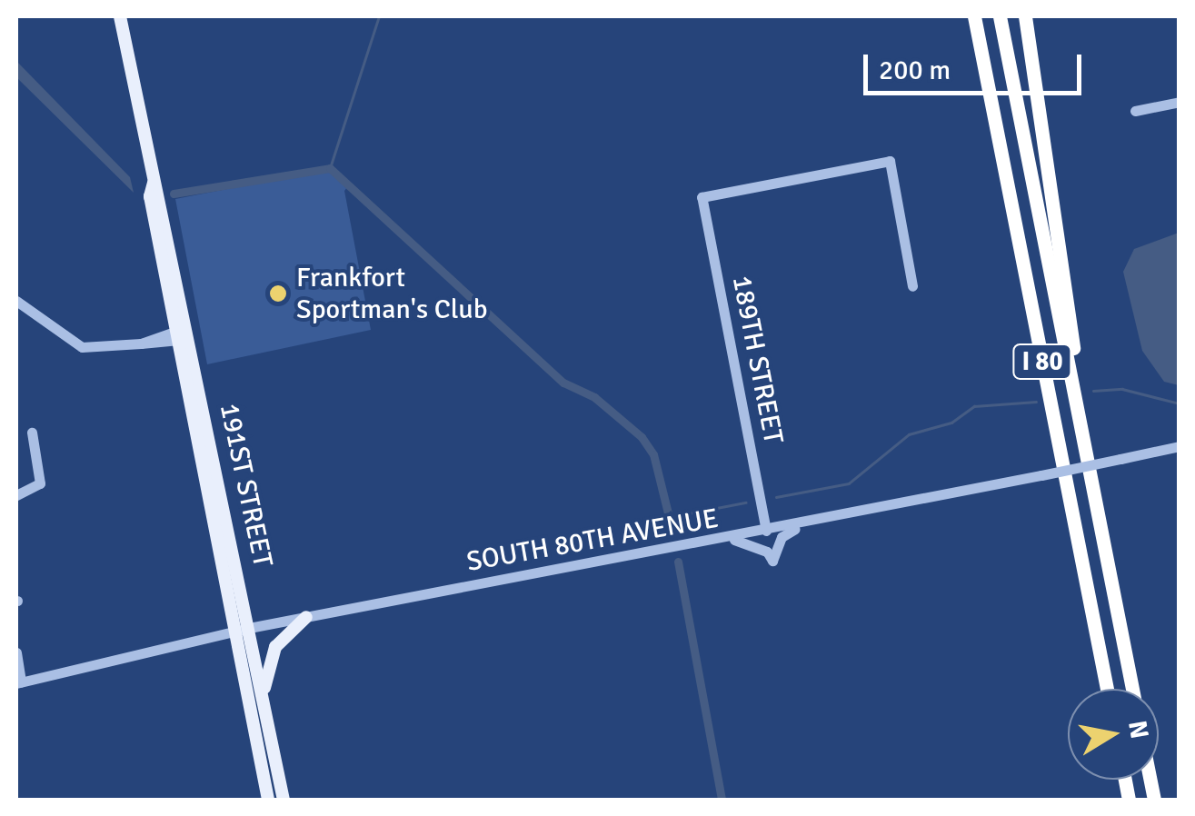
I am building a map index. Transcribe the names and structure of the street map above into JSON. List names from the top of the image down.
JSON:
{
  "streets": {
    "highway": ["I 80"],
    "main road": ["191ST STREET"],
    "street": ["189TH STREET", "SOUTH 80TH AVENUE"]
  },
  "crossings": [
    ["189TH STREET", "SOUTH 80TH AVENUE"],
    ["191ST STREET", "SOUTH 80TH AVENUE"]
  ],
  "places": ["Frankfort Sportman's Club"],
  "scale_bar": "200 m",
  "north": "right"
}
